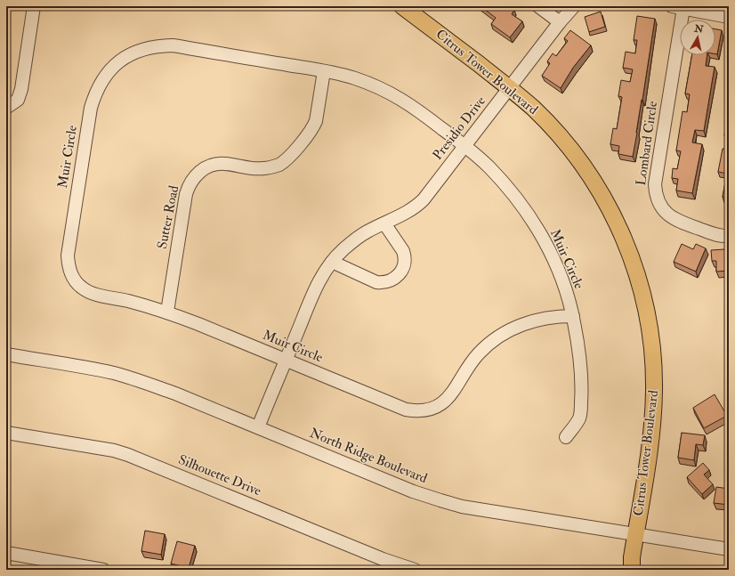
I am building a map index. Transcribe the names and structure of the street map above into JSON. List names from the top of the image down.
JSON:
{
  "streets": {
    "main road": ["Citrus Tower Boulevard"],
    "street": [
      "Presidio Drive",
      "Lombard Circle",
      "Muir Circle",
      "Sutter Road",
      "North Ridge Boulevard",
      "Silhouette Drive"
    ]
  },
  "crossings": [
    ["Citrus Tower Boulevard", "Presidio Drive"],
    ["Citrus Tower Boulevard", "North Ridge Boulevard"],
    ["Presidio Drive", "Muir Circle"],
    ["Presidio Drive", "North Ridge Boulevard"],
    ["Muir Circle", "Sutter Road"]
  ],
  "north": "top"
}
